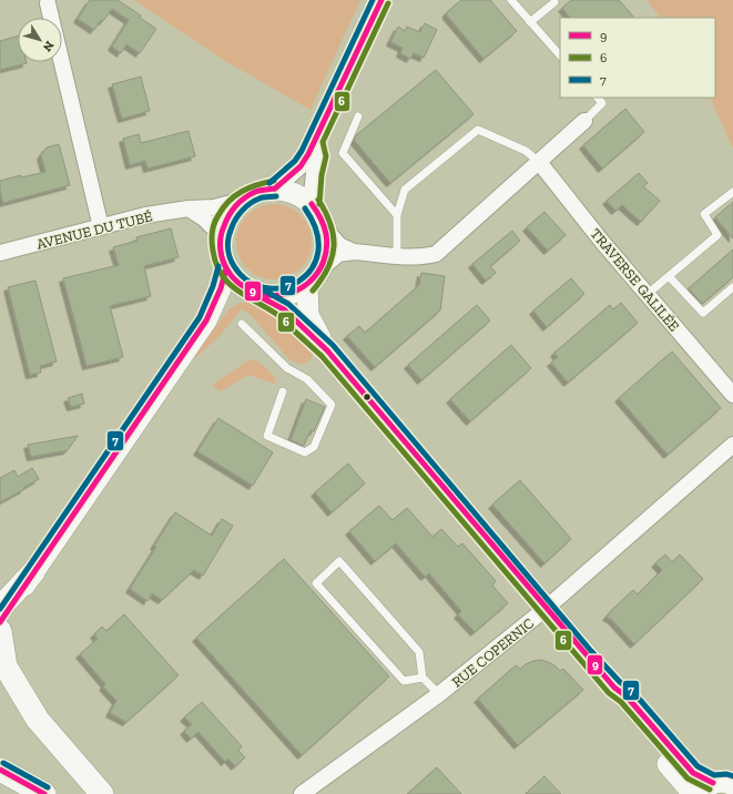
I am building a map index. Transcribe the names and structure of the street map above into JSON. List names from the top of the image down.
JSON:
{
  "streets": {
    "street": ["AVENUE DU TUBÉ", "TRAVERSE GALILÉE", "RUE COPERNIC"]
  },
  "lines": ["transit line 9", "transit line 7", "transit line 6"],
  "legend": ["9", "6", "7"],
  "north": "bottom right"
}
